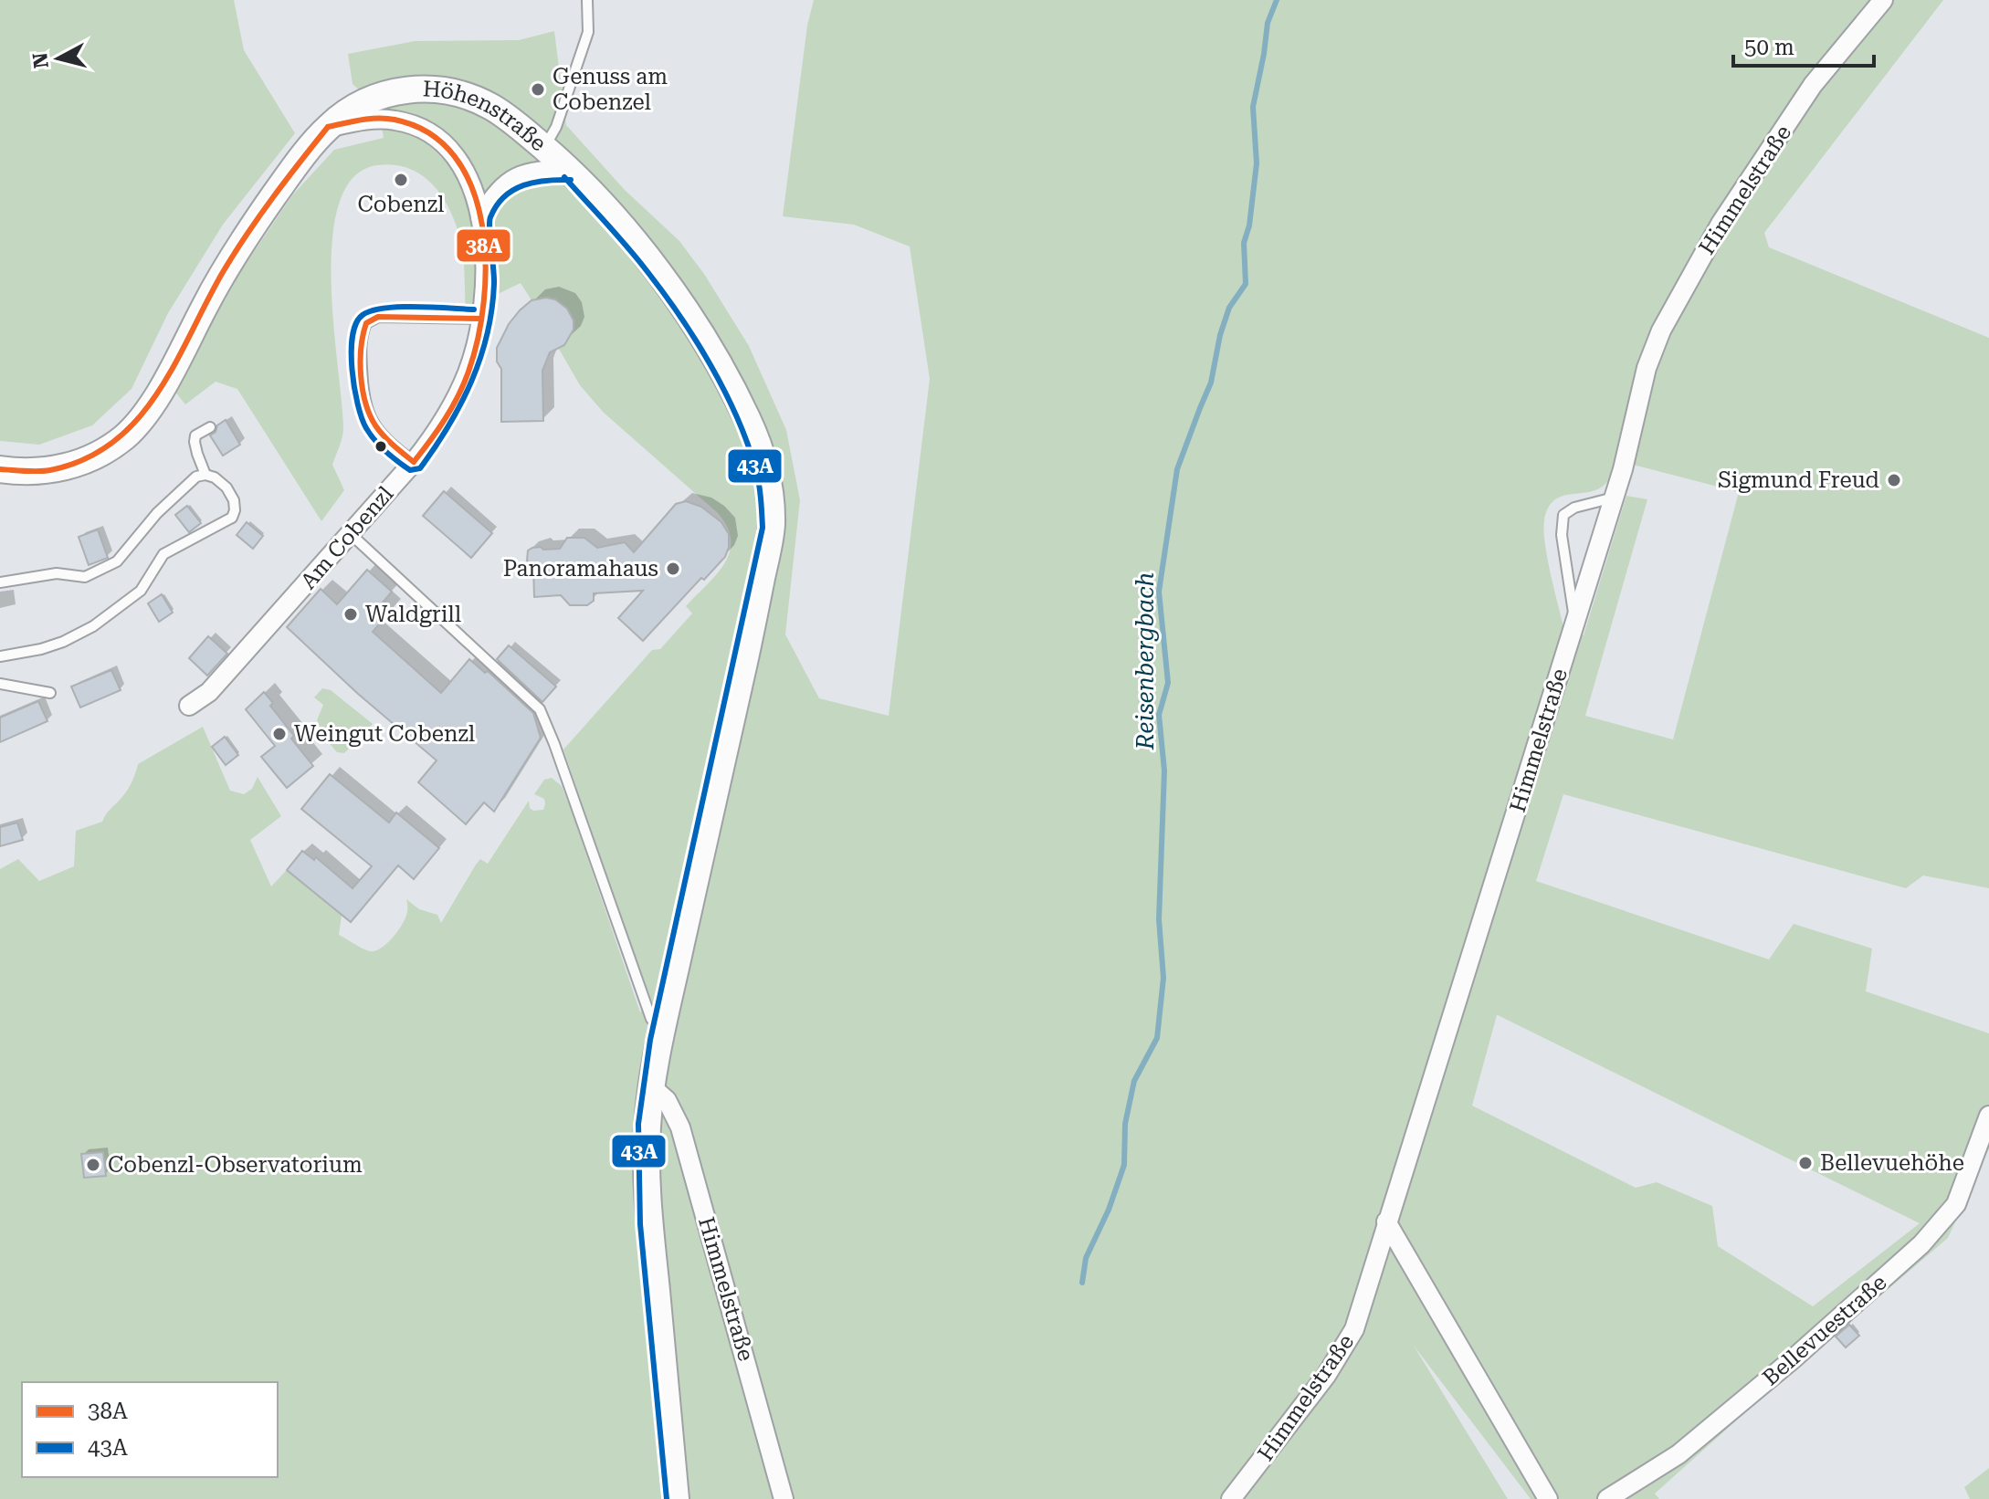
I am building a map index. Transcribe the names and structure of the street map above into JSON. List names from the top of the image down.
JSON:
{
  "streets": {
    "street": [
      "Höhenstraße",
      "Himmelstraße",
      "Am Cobenzl",
      "Bellevuestraße"
    ]
  },
  "crossings": [
    ["Höhenstraße", "Himmelstraße"],
    ["Höhenstraße", "Am Cobenzl"]
  ],
  "water": ["Reisenbergbach"],
  "places": [
    "Genuss am Cobenzel",
    "Cobenzl",
    "Sigmund Freud",
    "Panoramahaus",
    "Waldgrill",
    "Weingut Cobenzl",
    "Bellevuehöhe",
    "Cobenzl-Observatorium"
  ],
  "lines": ["transit line 38A", "transit line 43A"],
  "legend": ["38A", "43A"],
  "scale_bar": "50 m",
  "north": "left"
}
